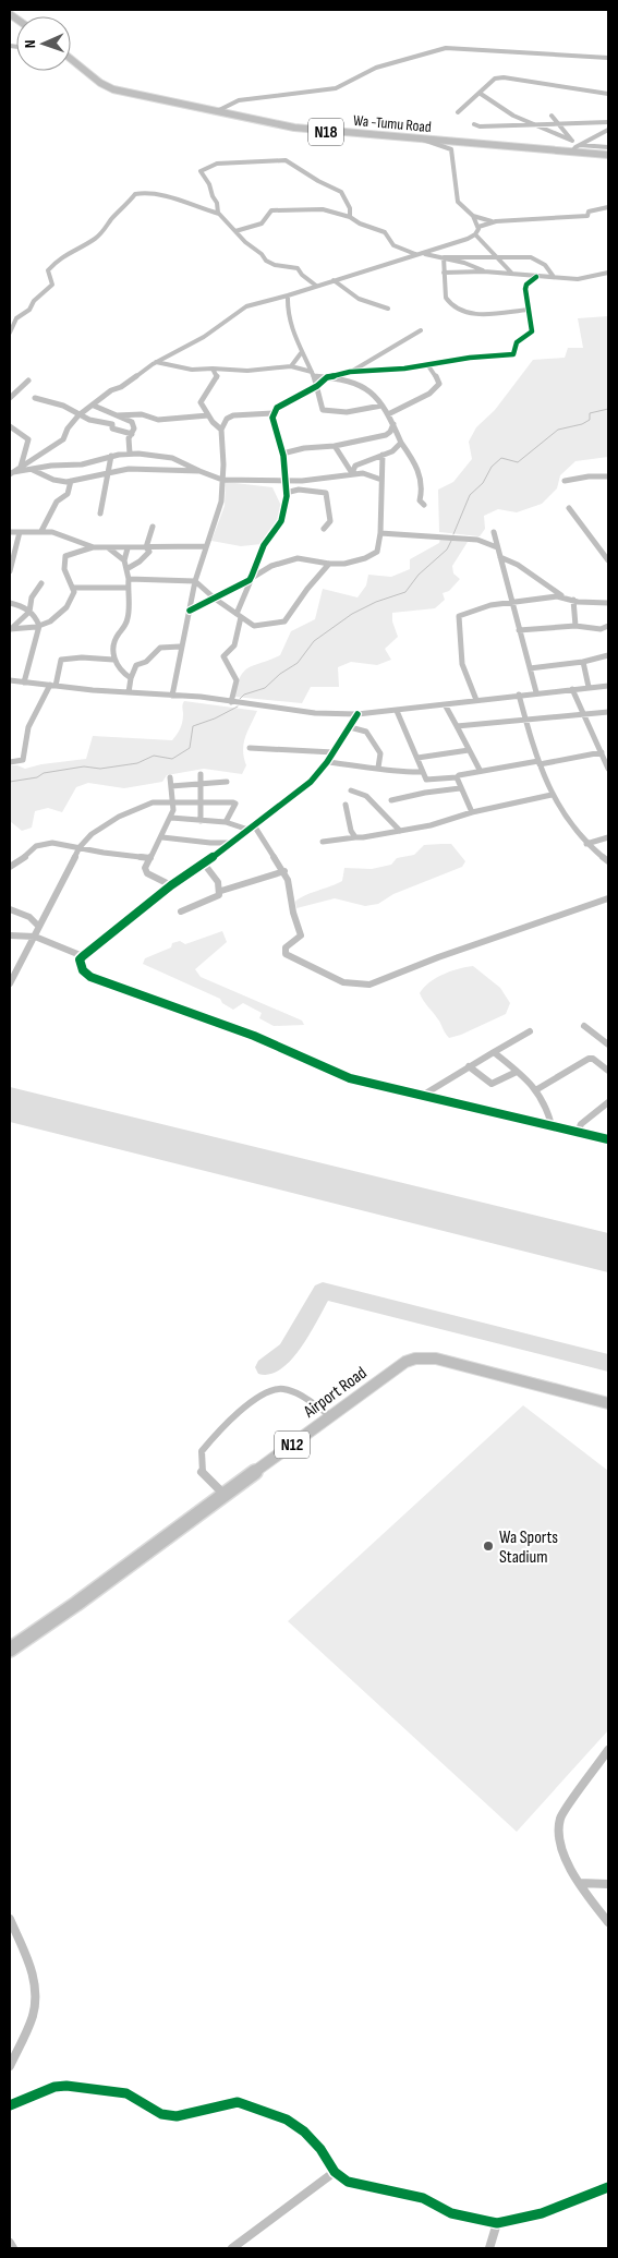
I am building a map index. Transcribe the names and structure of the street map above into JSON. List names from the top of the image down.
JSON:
{
  "streets": {
    "highway": [
      "Wa -Tumu Road",
      "N18",
      "Airport Road",
      "N12"
    ]
  },
  "places": ["Wa Sports Stadium"],
  "north": "left"
}
